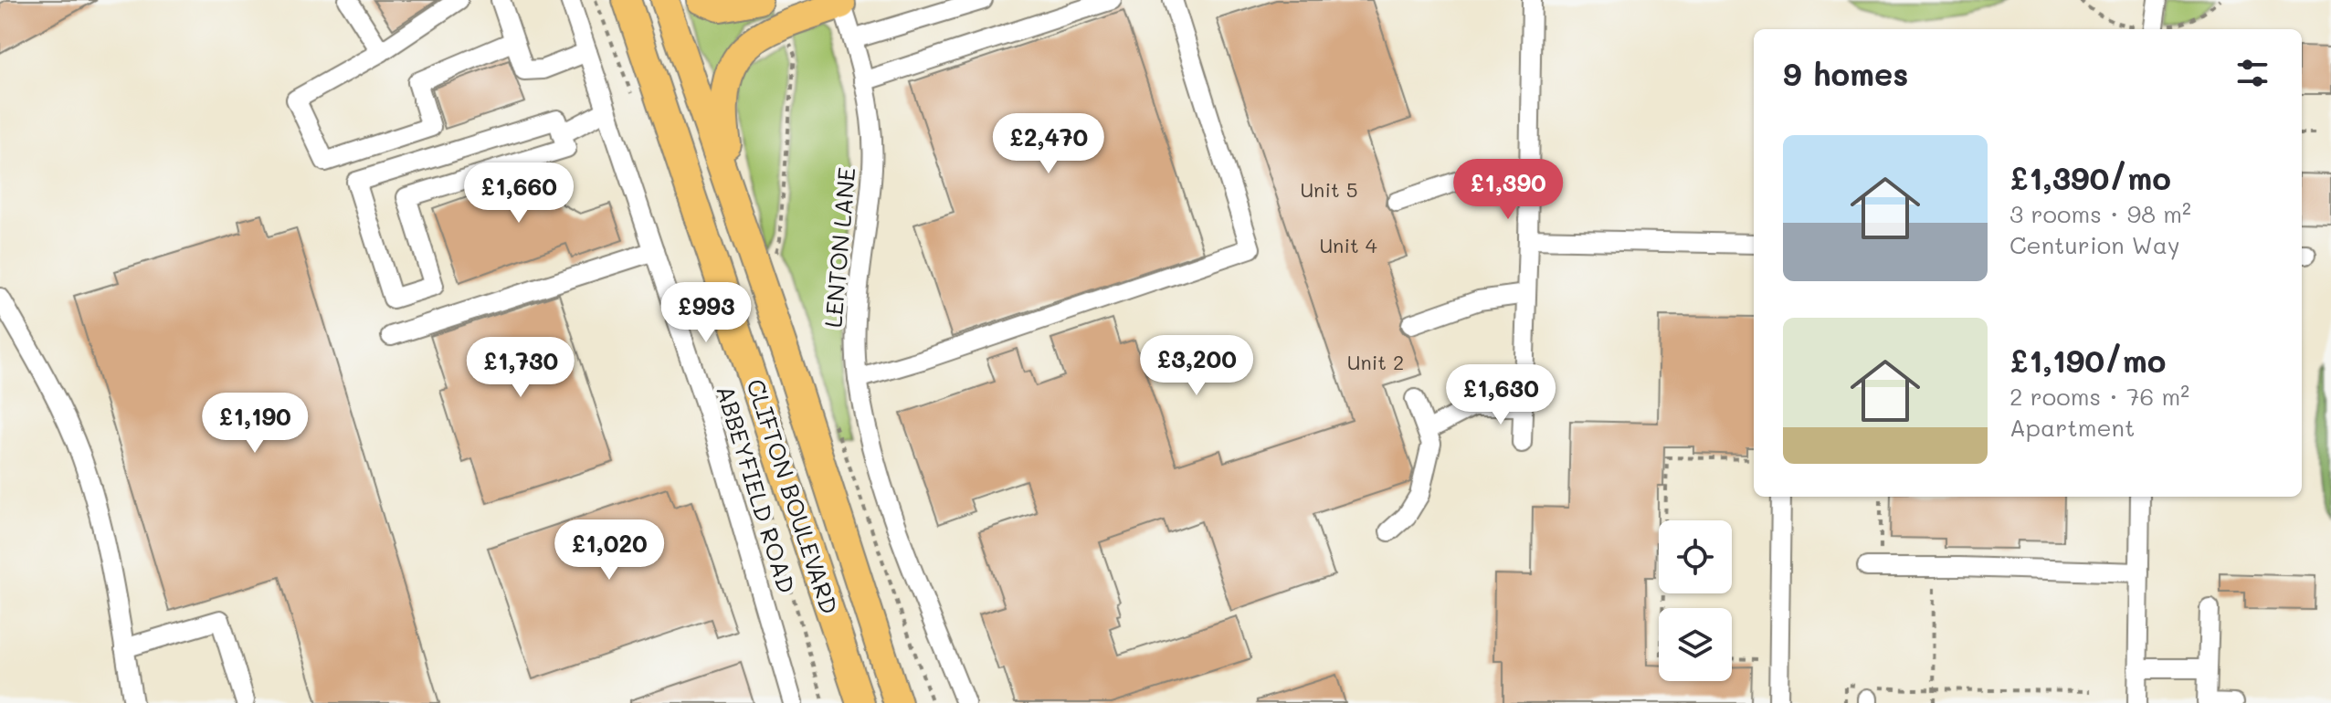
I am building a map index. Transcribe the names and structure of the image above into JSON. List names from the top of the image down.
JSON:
{
  "streets": {
    "highway": ["CLIFTON BOULEVARD"],
    "street": ["LENTON LANE", "ABBEYFIELD ROAD"]
  },
  "house_numbers": ["Unit 5", "Unit 4", "Unit 2"],
  "page": {
    "heading": "9 homes",
    "price": [
      "£2,470",
      "£1,390",
      "£1,660",
      "£993",
      "£3,200",
      "£1,730",
      "£1,630",
      "£1,190",
      "£1,020"
    ],
    "list": [
      {
        "name": "£1,390/mo",
        "note": "3 rooms · 98 m² · Centurion Way"
      },
      {
        "name": "£1,190/mo",
        "note": "2 rooms · 76 m² · Apartment"
      }
    ]
  }
}
